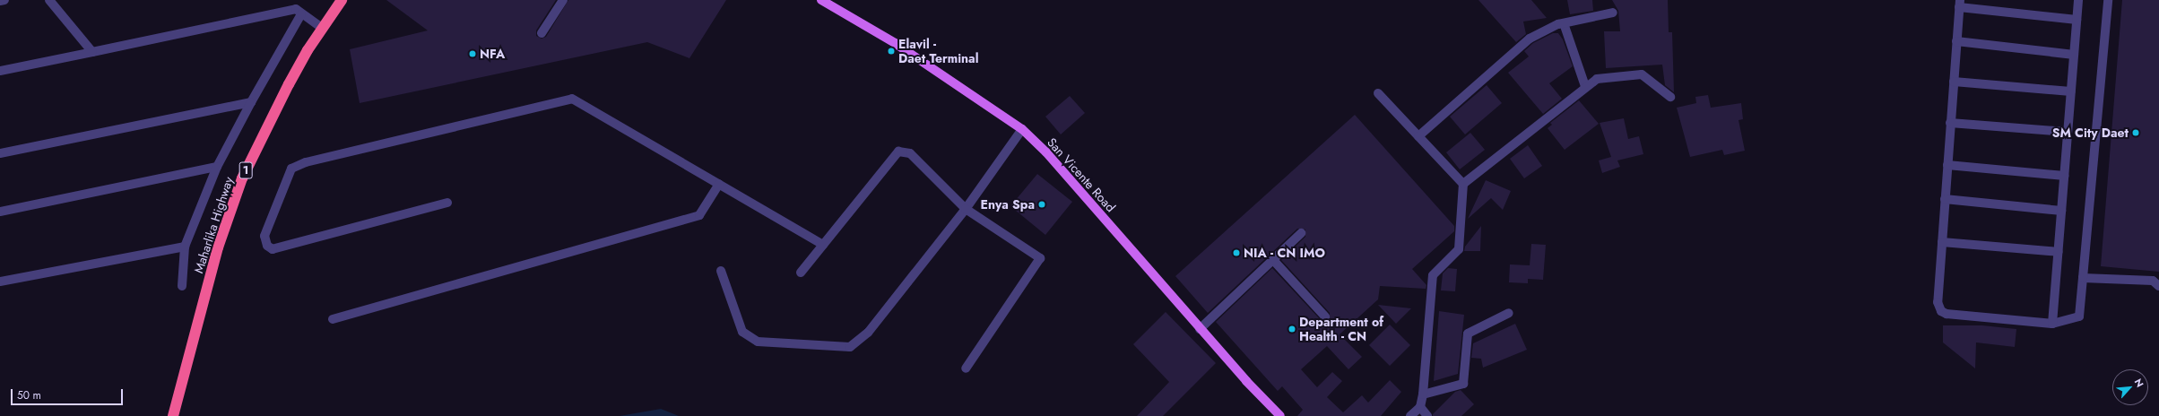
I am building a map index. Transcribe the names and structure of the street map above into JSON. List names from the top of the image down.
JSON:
{
  "streets": {
    "highway": ["1", "Maharlika Highway"],
    "main road": ["San Vicente Road"]
  },
  "places": [
    "Elavil - Daet Terminal",
    "NFA",
    "SM City Daet",
    "Enya Spa",
    "NIA - CN IMO",
    "Department of Health - CN"
  ],
  "scale_bar": "50 m",
  "north": "top right"
}
